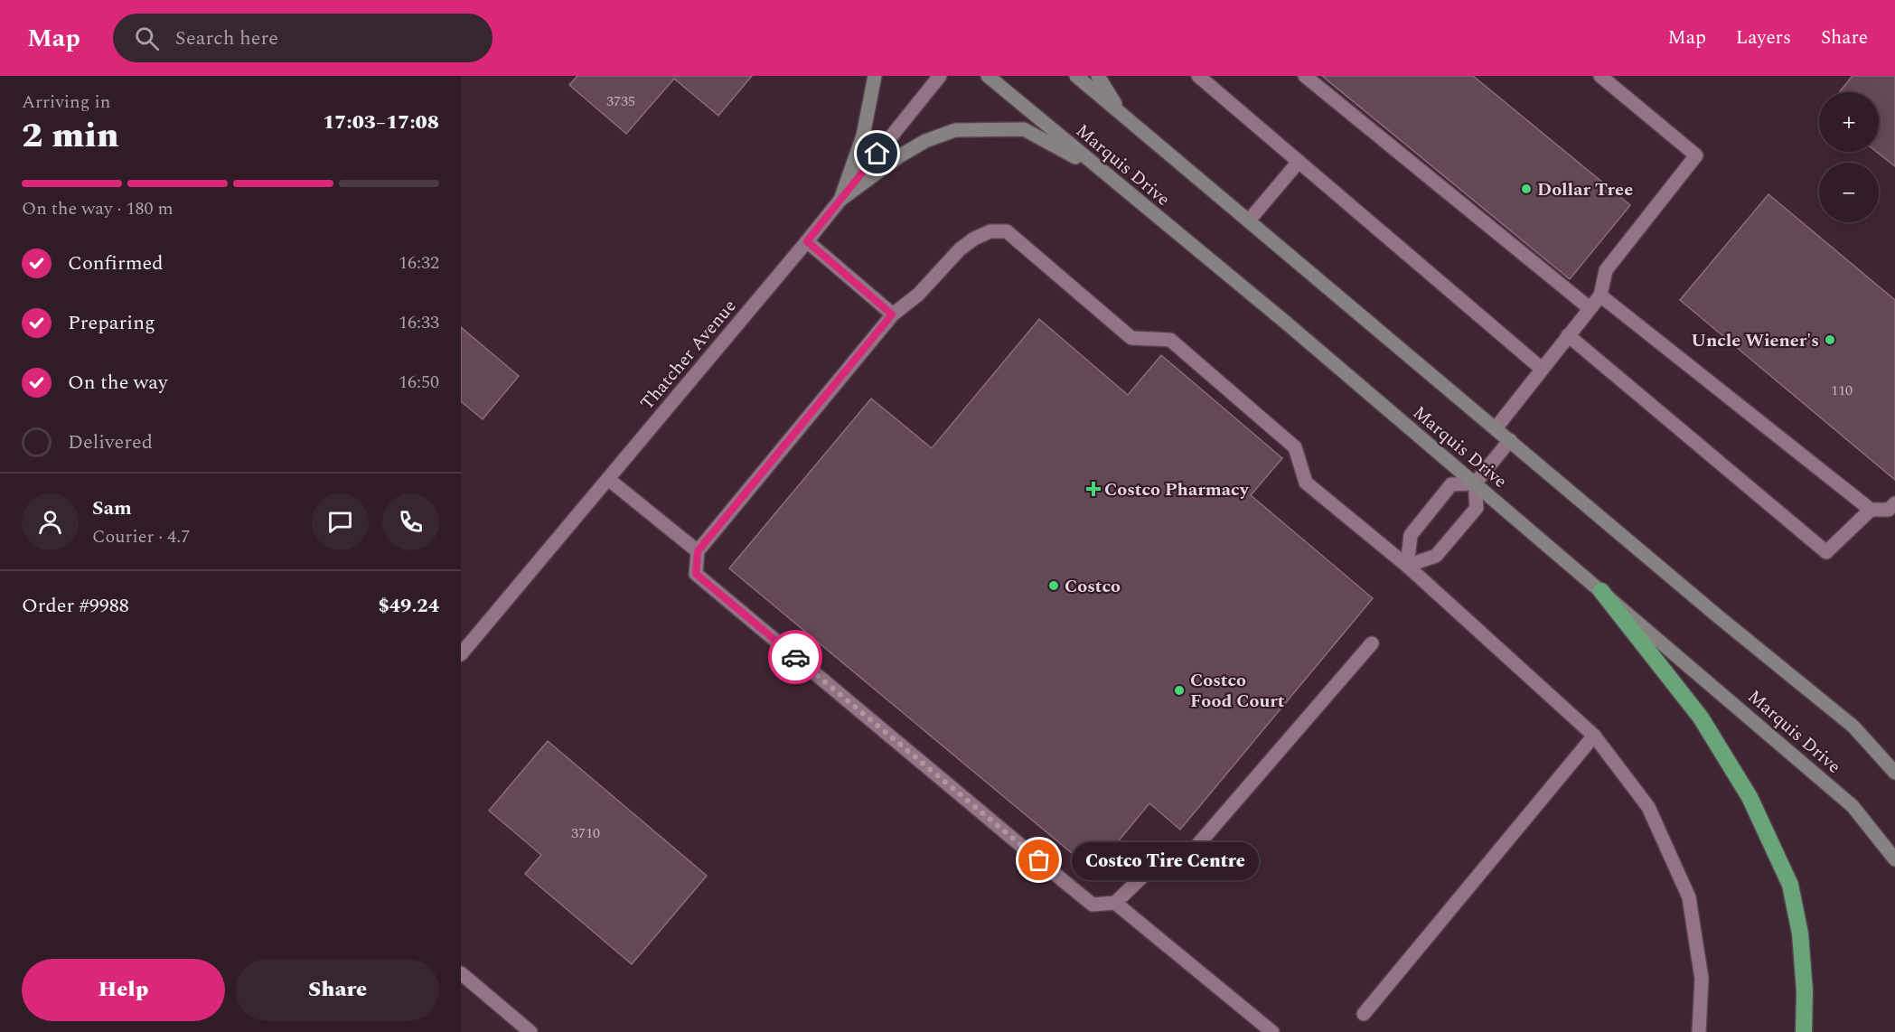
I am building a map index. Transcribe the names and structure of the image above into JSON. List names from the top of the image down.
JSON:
{
  "streets": {
    "main road": ["Marquis Drive"],
    "street": ["Thatcher Avenue"]
  },
  "places": {
    "other": [
      "Dollar Tree",
      "Uncle Wiener's",
      "Costco",
      "Costco Food Court",
      "Costco Tire Centre"
    ],
    "health": ["Costco Pharmacy"]
  },
  "house_numbers": ["3735", "110", "3710"],
  "page": {
    "header": "Map",
    "search": "Search here",
    "nav": ["Map", "Layers", "Share"],
    "heading": ["2 min", "Arriving in", "17:03–17:08"],
    "panel": [
      "Sam",
      "Courier · 4.7",
      "Order #9988",
      "$49.24"
    ],
    "map_buttons": ["+", "−"],
    "bar": "On the way · 180 m",
    "list": [
      ["Confirmed", "16:32"],
      ["Preparing", "16:33"],
      ["On the way", "16:50"],
      "Delivered"
    ],
    "bubble": "Costco Tire Centre",
    "buttons": ["Help", "Share"]
  }
}
